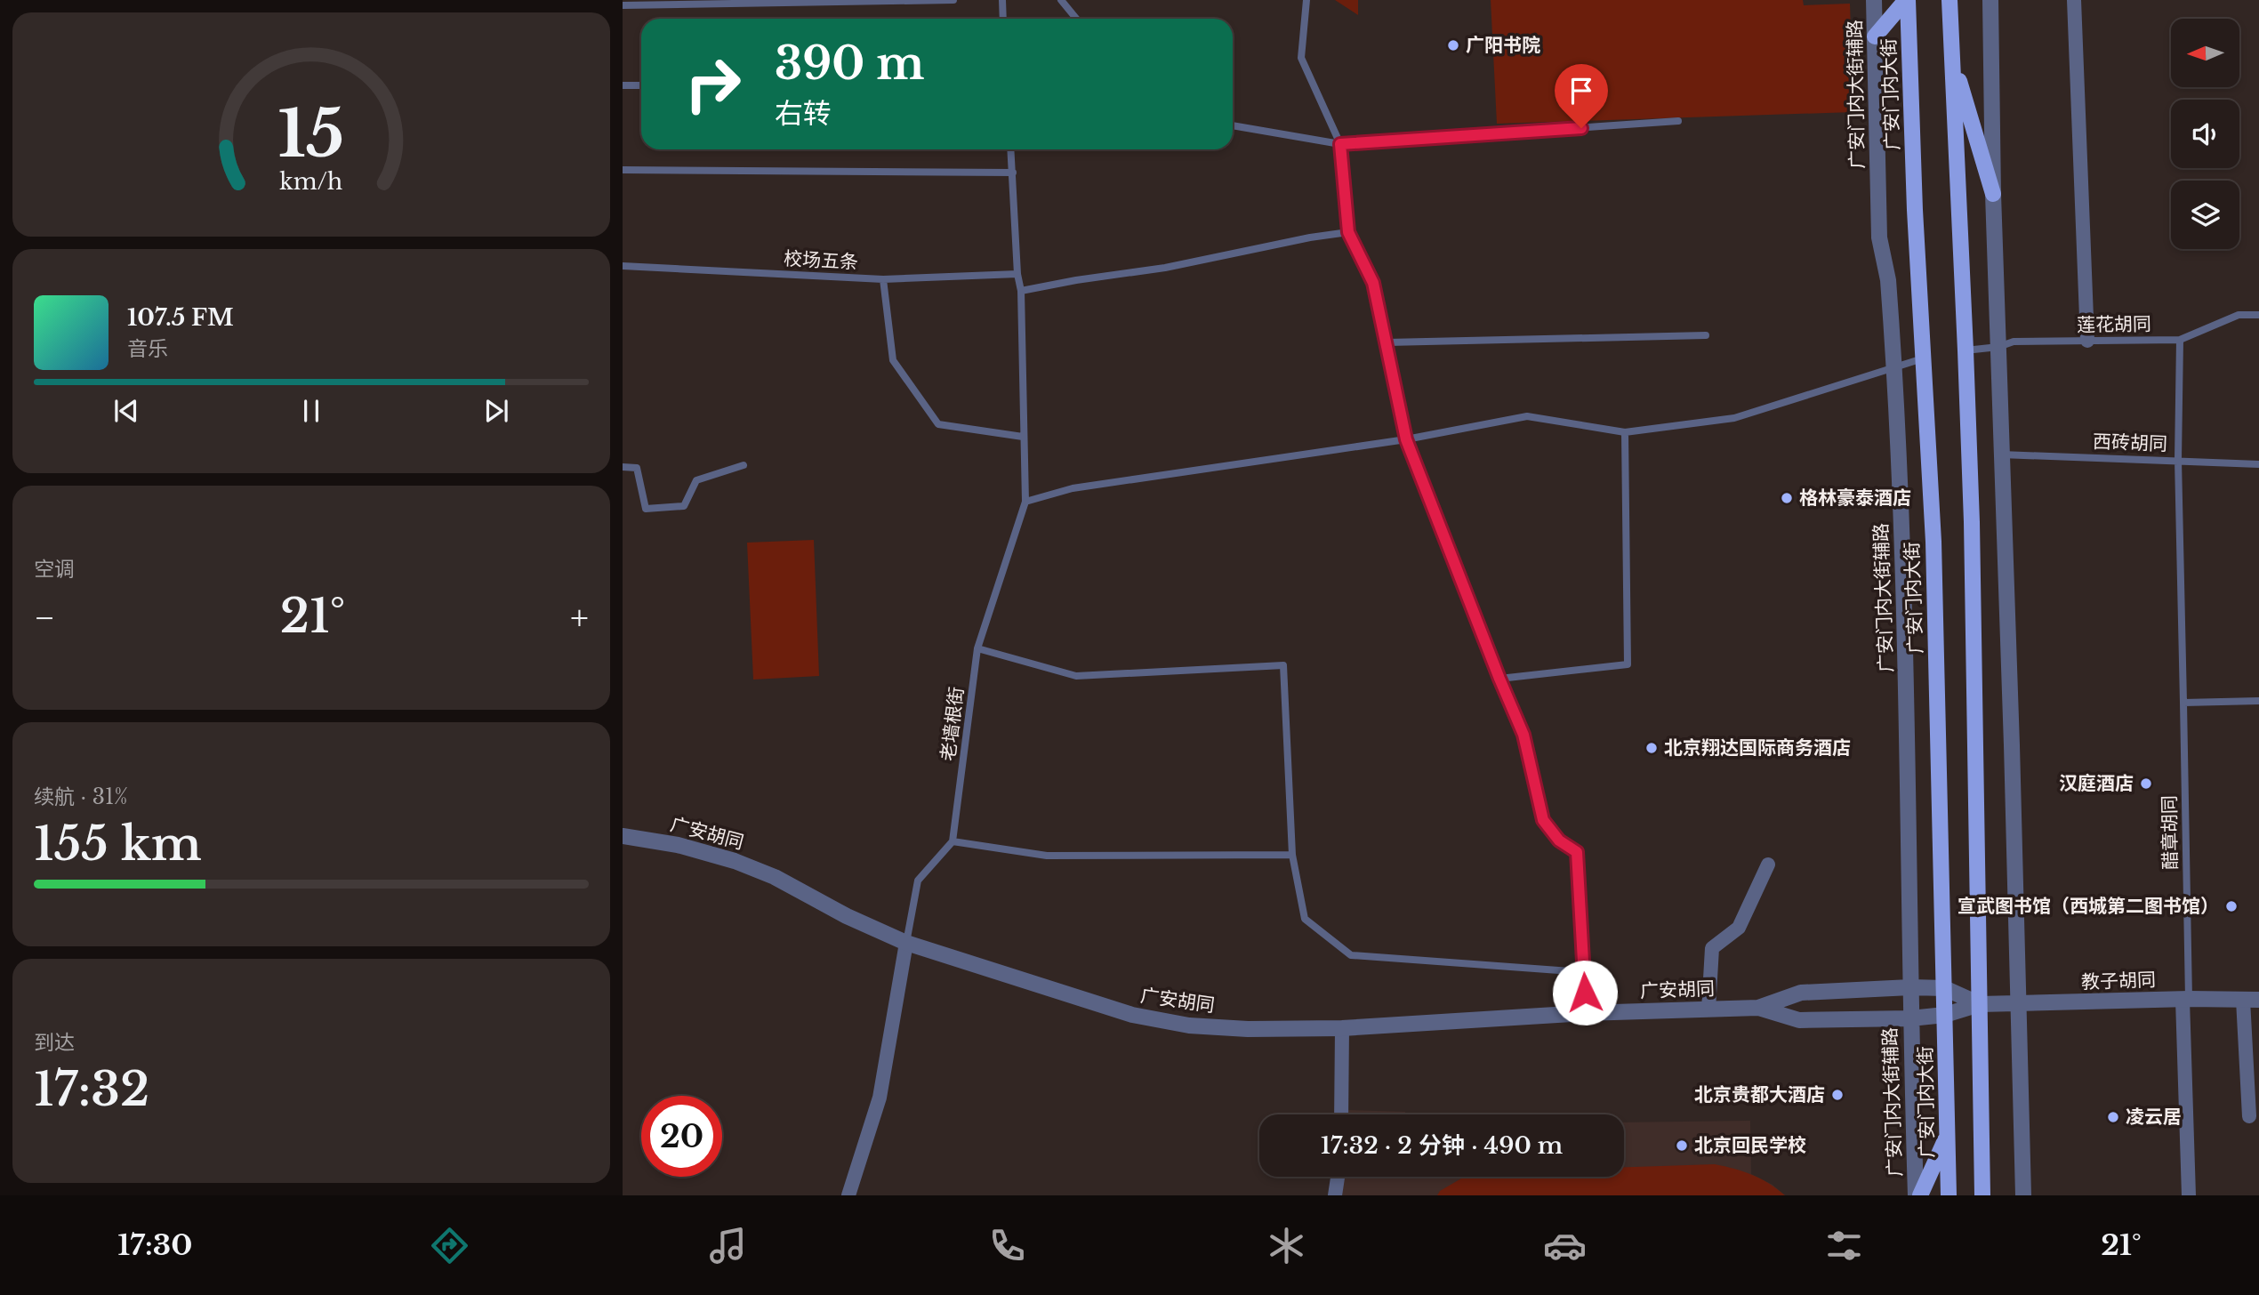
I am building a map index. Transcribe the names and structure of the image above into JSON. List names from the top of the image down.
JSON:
{
  "streets": {
    "main road": ["广安门内大街"],
    "street": ["广安门内大街辅路", "广安胡同", "教子胡同"],
    "lane": [
      "校场五条",
      "莲花胡同",
      "西砖胡同",
      "老墙根街",
      "醋章胡同"
    ]
  },
  "crossings": [
    ["广安门内大街辅路", "广安胡同"],
    ["广安门内大街", "广安胡同"],
    ["莲花胡同", "醋章胡同"],
    ["西砖胡同", "醋章胡同"],
    ["醋章胡同", "教子胡同"],
    ["广安胡同", "教子胡同"]
  ],
  "places": [
    "广阳书院",
    "格林豪泰酒店",
    "北京翔达国际商务酒店",
    "汉庭酒店",
    "宣武图书馆（西城第二图书馆）",
    "北京贵都大酒店",
    "凌云居",
    "北京回民学校"
  ],
  "north": "left",
  "page": {
    "turn": ["390 m", "右转"],
    "song": ["107.5 FM", "音乐"],
    "tile": [
      "空调",
      ["续航 · 31%", "155 km"],
      ["到达", "17:32"]
    ],
    "heat": ["−", "21°", "+"],
    "limit": "20",
    "trip": "17:32 · 2 分钟 · 490 m",
    "tabs": ["17:30", "21°"],
    "gauge": ["15", "km/h"]
  }
}
